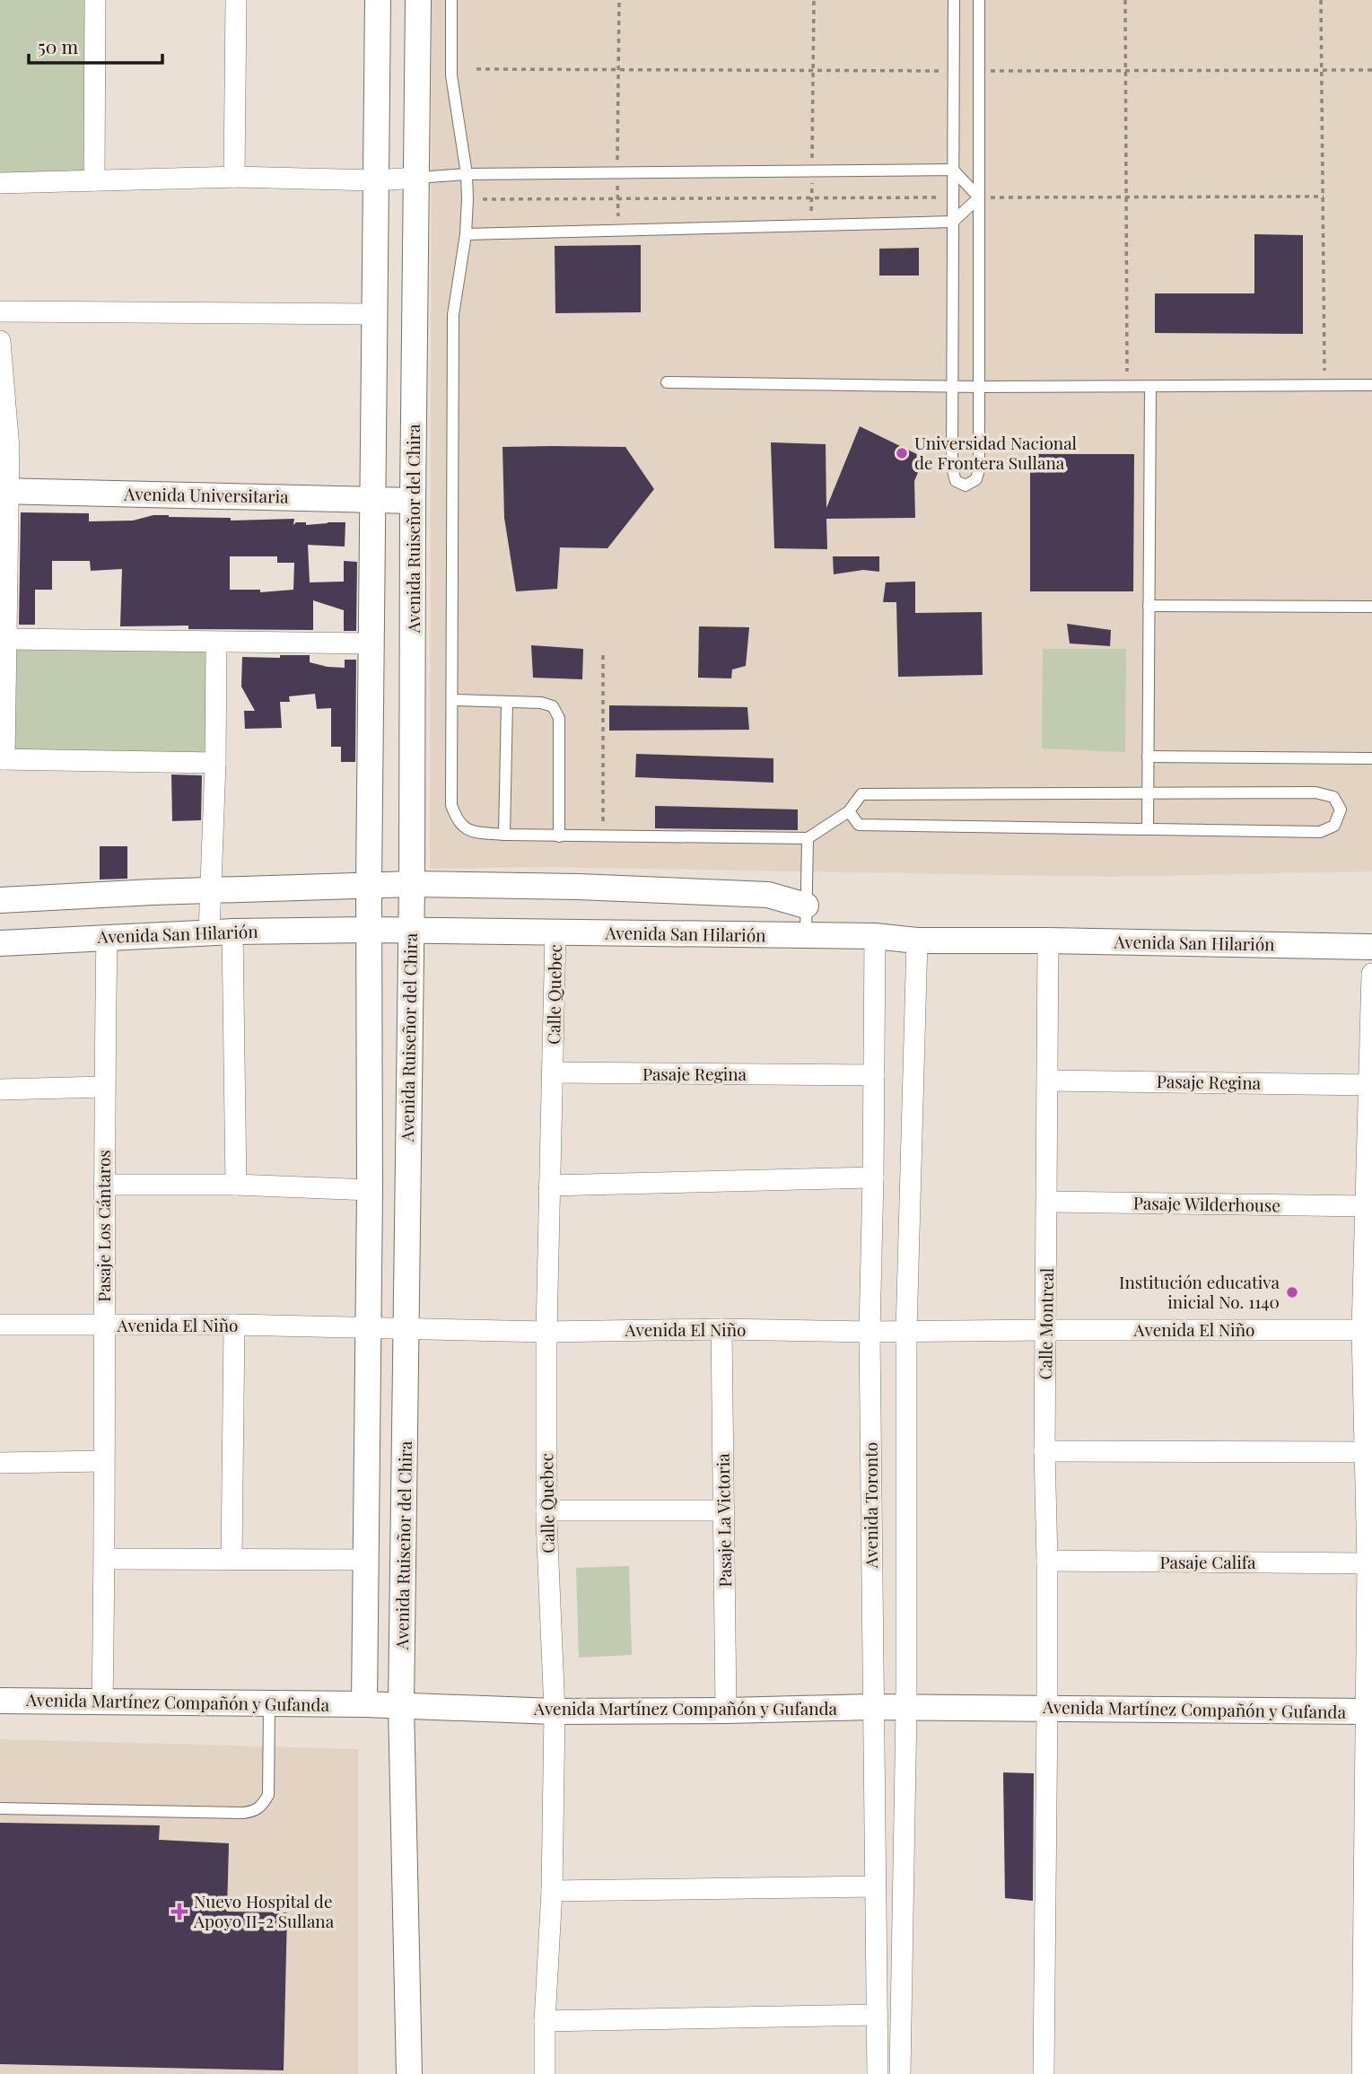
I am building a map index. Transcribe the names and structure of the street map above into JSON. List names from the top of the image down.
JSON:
{
  "streets": {
    "street": [
      "Avenida Universitaria",
      "Avenida Ruiseñor del Chira",
      "Avenida San Hilarión",
      "Calle Quebec",
      "Pasaje Regina",
      "Pasaje Wilderhouse",
      "Pasaje Los Cántaros",
      "Calle Montreal",
      "Avenida El Niño",
      "Avenida Toronto",
      "Pasaje La Victoria",
      "Pasaje Califa",
      "Avenida Martínez Compañón y Gufanda"
    ]
  },
  "crossings": [
    ["Avenida Universitaria", "Avenida Ruiseñor del Chira"],
    ["Avenida Ruiseñor del Chira", "Avenida San Hilarión"],
    ["Avenida Ruiseñor del Chira", "Avenida El Niño"],
    ["Avenida Ruiseñor del Chira", "Avenida Martínez Compañón y Gufanda"],
    ["Avenida San Hilarión", "Calle Quebec"],
    ["Avenida San Hilarión", "Pasaje Los Cántaros"],
    ["Avenida San Hilarión", "Calle Montreal"],
    ["Avenida San Hilarión", "Avenida Toronto"],
    ["Calle Quebec", "Pasaje Regina"],
    ["Calle Quebec", "Avenida El Niño"],
    ["Calle Quebec", "Avenida Martínez Compañón y Gufanda"],
    ["Pasaje Regina", "Calle Montreal"],
    ["Pasaje Regina", "Avenida Toronto"],
    ["Pasaje Wilderhouse", "Calle Montreal"],
    ["Pasaje Los Cántaros", "Avenida El Niño"],
    ["Pasaje Los Cántaros", "Avenida Martínez Compañón y Gufanda"],
    ["Calle Montreal", "Avenida El Niño"],
    ["Calle Montreal", "Pasaje Califa"],
    ["Calle Montreal", "Avenida Martínez Compañón y Gufanda"],
    ["Avenida El Niño", "Avenida Toronto"],
    ["Avenida El Niño", "Pasaje La Victoria"],
    ["Avenida Toronto", "Avenida Martínez Compañón y Gufanda"],
    ["Pasaje La Victoria", "Avenida Martínez Compañón y Gufanda"]
  ],
  "places": {
    "other": ["Universidad Nacional de Frontera Sullana", "Institución educativa inicial No. 1140"],
    "health": ["Nuevo Hospital de Apoyo II-2 Sullana"]
  },
  "scale_bar": "50 m"
}
